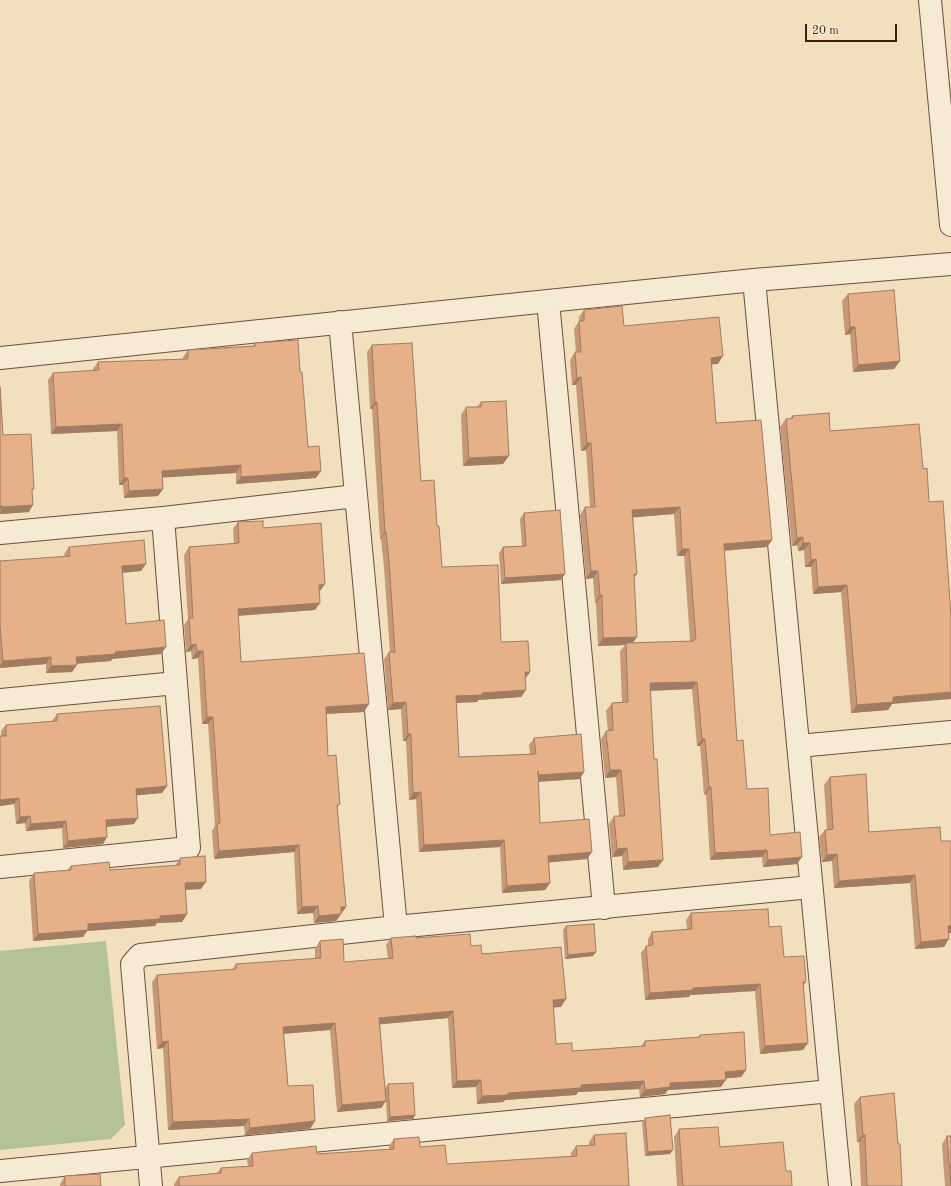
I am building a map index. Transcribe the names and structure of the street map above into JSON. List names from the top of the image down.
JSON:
{
  "scale_bar": "20 m"
}
